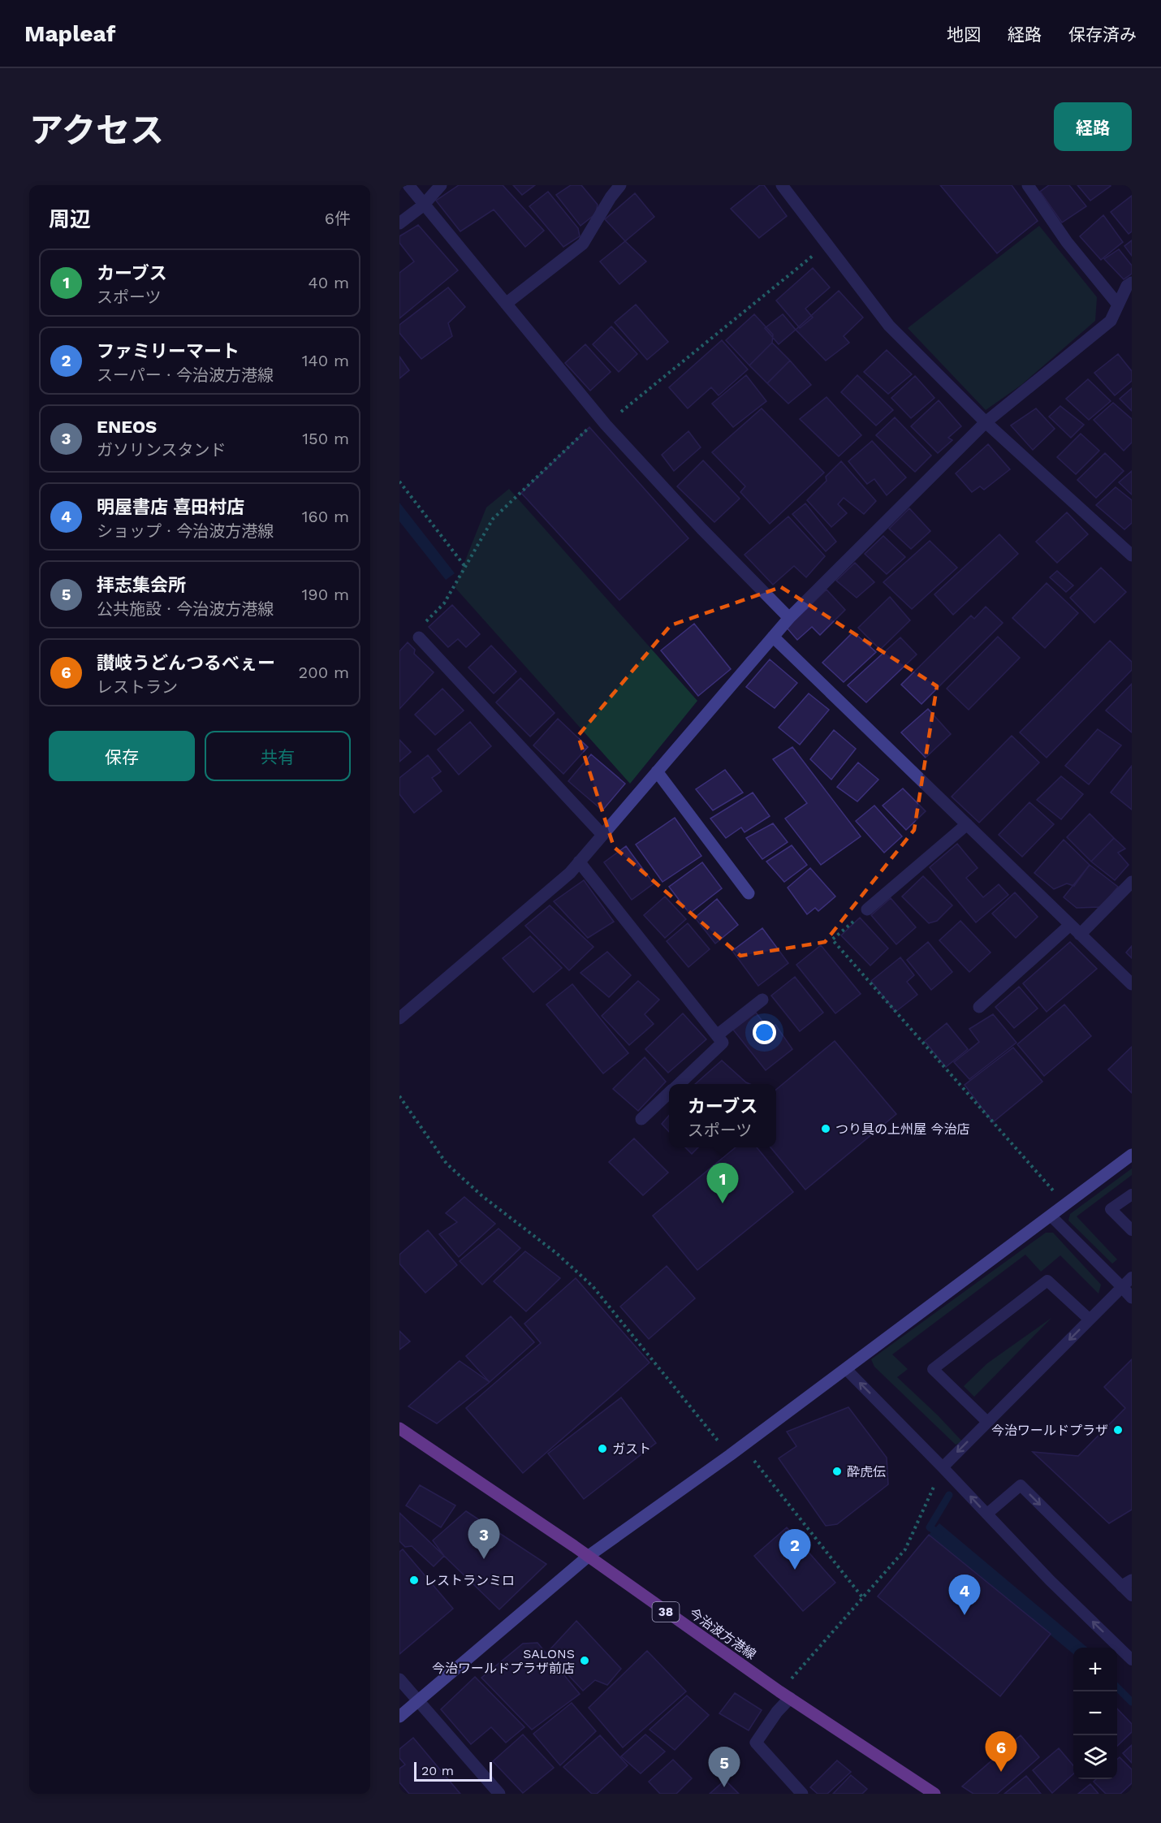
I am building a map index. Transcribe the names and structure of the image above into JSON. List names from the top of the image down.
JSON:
{
  "streets": {
    "main road": ["38", "今治波方港線"]
  },
  "places": [
    "つり具の上州屋 今治店",
    "今治ワールドプラザ",
    "ガスト",
    "酔虎伝",
    "レストランミロ",
    "SALONS 今治ワールドプラザ前店"
  ],
  "scale_bar": "20 m",
  "page": {
    "header": "Mapleaf",
    "nav": ["地図", "経路", "保存済み"],
    "title": "アクセス",
    "buttons": [
      "経路",
      ["保存", "共有"]
    ],
    "heading": ["周辺", "6件"],
    "list": [
      {
        "mark": "1",
        "name": "カーブス",
        "note": "スポーツ",
        "value": "40 m"
      },
      {
        "mark": "2",
        "name": "ファミリーマート",
        "note": "スーパー · 今治波方港線",
        "value": "140 m"
      },
      {
        "mark": "3",
        "name": "ENEOS",
        "note": "ガソリンスタンド",
        "value": "150 m"
      },
      {
        "mark": "4",
        "name": "明屋書店 喜田村店",
        "note": "ショップ · 今治波方港線",
        "value": "160 m"
      },
      {
        "mark": "5",
        "name": "拝志集会所",
        "note": "公共施設 · 今治波方港線",
        "value": "190 m"
      },
      {
        "mark": "6",
        "name": "讃岐うどんつるべぇー",
        "note": "レストラン",
        "value": "200 m"
      }
    ],
    "popup": ["カーブス", "スポーツ"],
    "pins": [
      "1",
      "3",
      "2",
      "4",
      "6",
      "5"
    ],
    "map_buttons": ["+", "−"],
    "scale": "20 m"
  }
}
